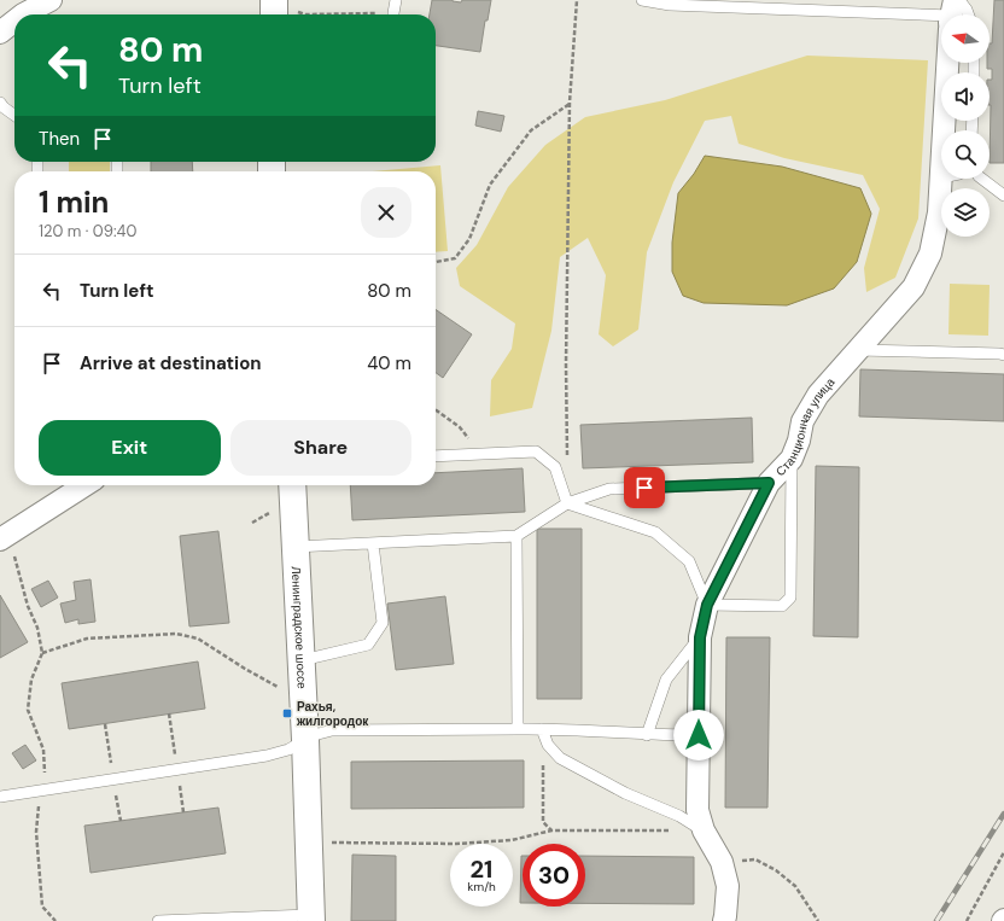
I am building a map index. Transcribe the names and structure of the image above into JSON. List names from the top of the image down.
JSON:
{
  "streets": {
    "street": ["Станционная улица", "Ленинградское шоссе"]
  },
  "places": {
    "transit": ["Рахья, жилгородок"]
  },
  "north": "left",
  "page": {
    "turn": ["80 m", "Turn left"],
    "then": "Then",
    "heading": ["1 min", "120 m · 09:40"],
    "list": [
      {
        "name": "Turn left",
        "value": "80 m"
      },
      {
        "name": "Arrive at destination",
        "value": "40 m"
      }
    ],
    "buttons": ["Exit", "Share"],
    "speed": "21 km/h",
    "limit": "30"
  }
}
